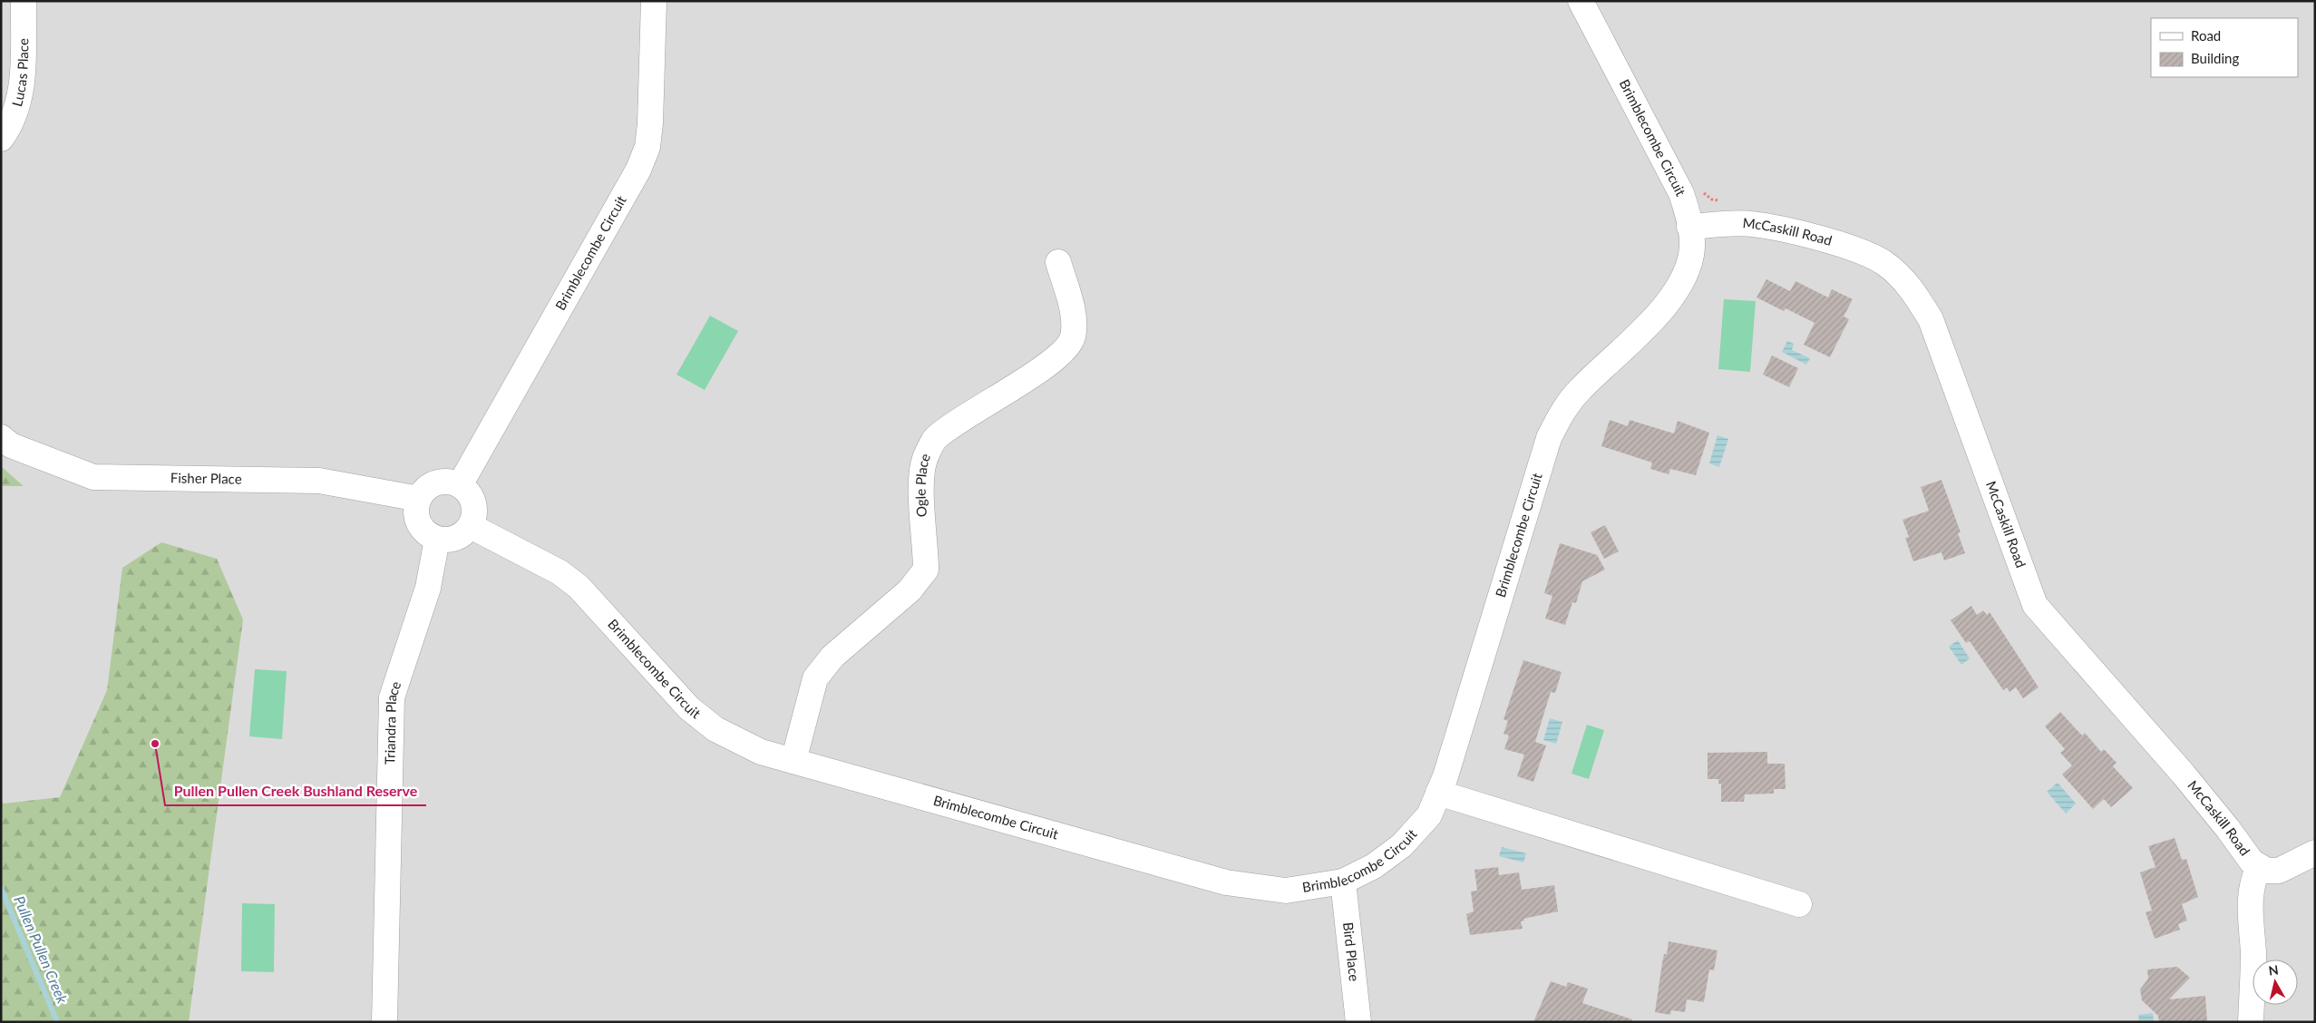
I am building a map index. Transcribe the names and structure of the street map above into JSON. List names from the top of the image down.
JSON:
{
  "streets": {
    "street": [
      "Lucas Place",
      "Brimblecombe Circuit",
      "McCaskill Road",
      "Fisher Place",
      "Ogle Place",
      "Triandra Place",
      "Bird Place"
    ]
  },
  "crossings": [
    ["Brimblecombe Circuit", "McCaskill Road"],
    ["Brimblecombe Circuit", "Fisher Place"],
    ["Brimblecombe Circuit", "Ogle Place"],
    ["Brimblecombe Circuit", "Triandra Place"],
    ["Brimblecombe Circuit", "Bird Place"],
    ["Fisher Place", "Triandra Place"]
  ],
  "water": ["Pullen Pullen Creek"],
  "places": ["Pullen Pullen Creek Bushland Reserve"],
  "legend": ["Road", "Building"],
  "north": "top"
}
